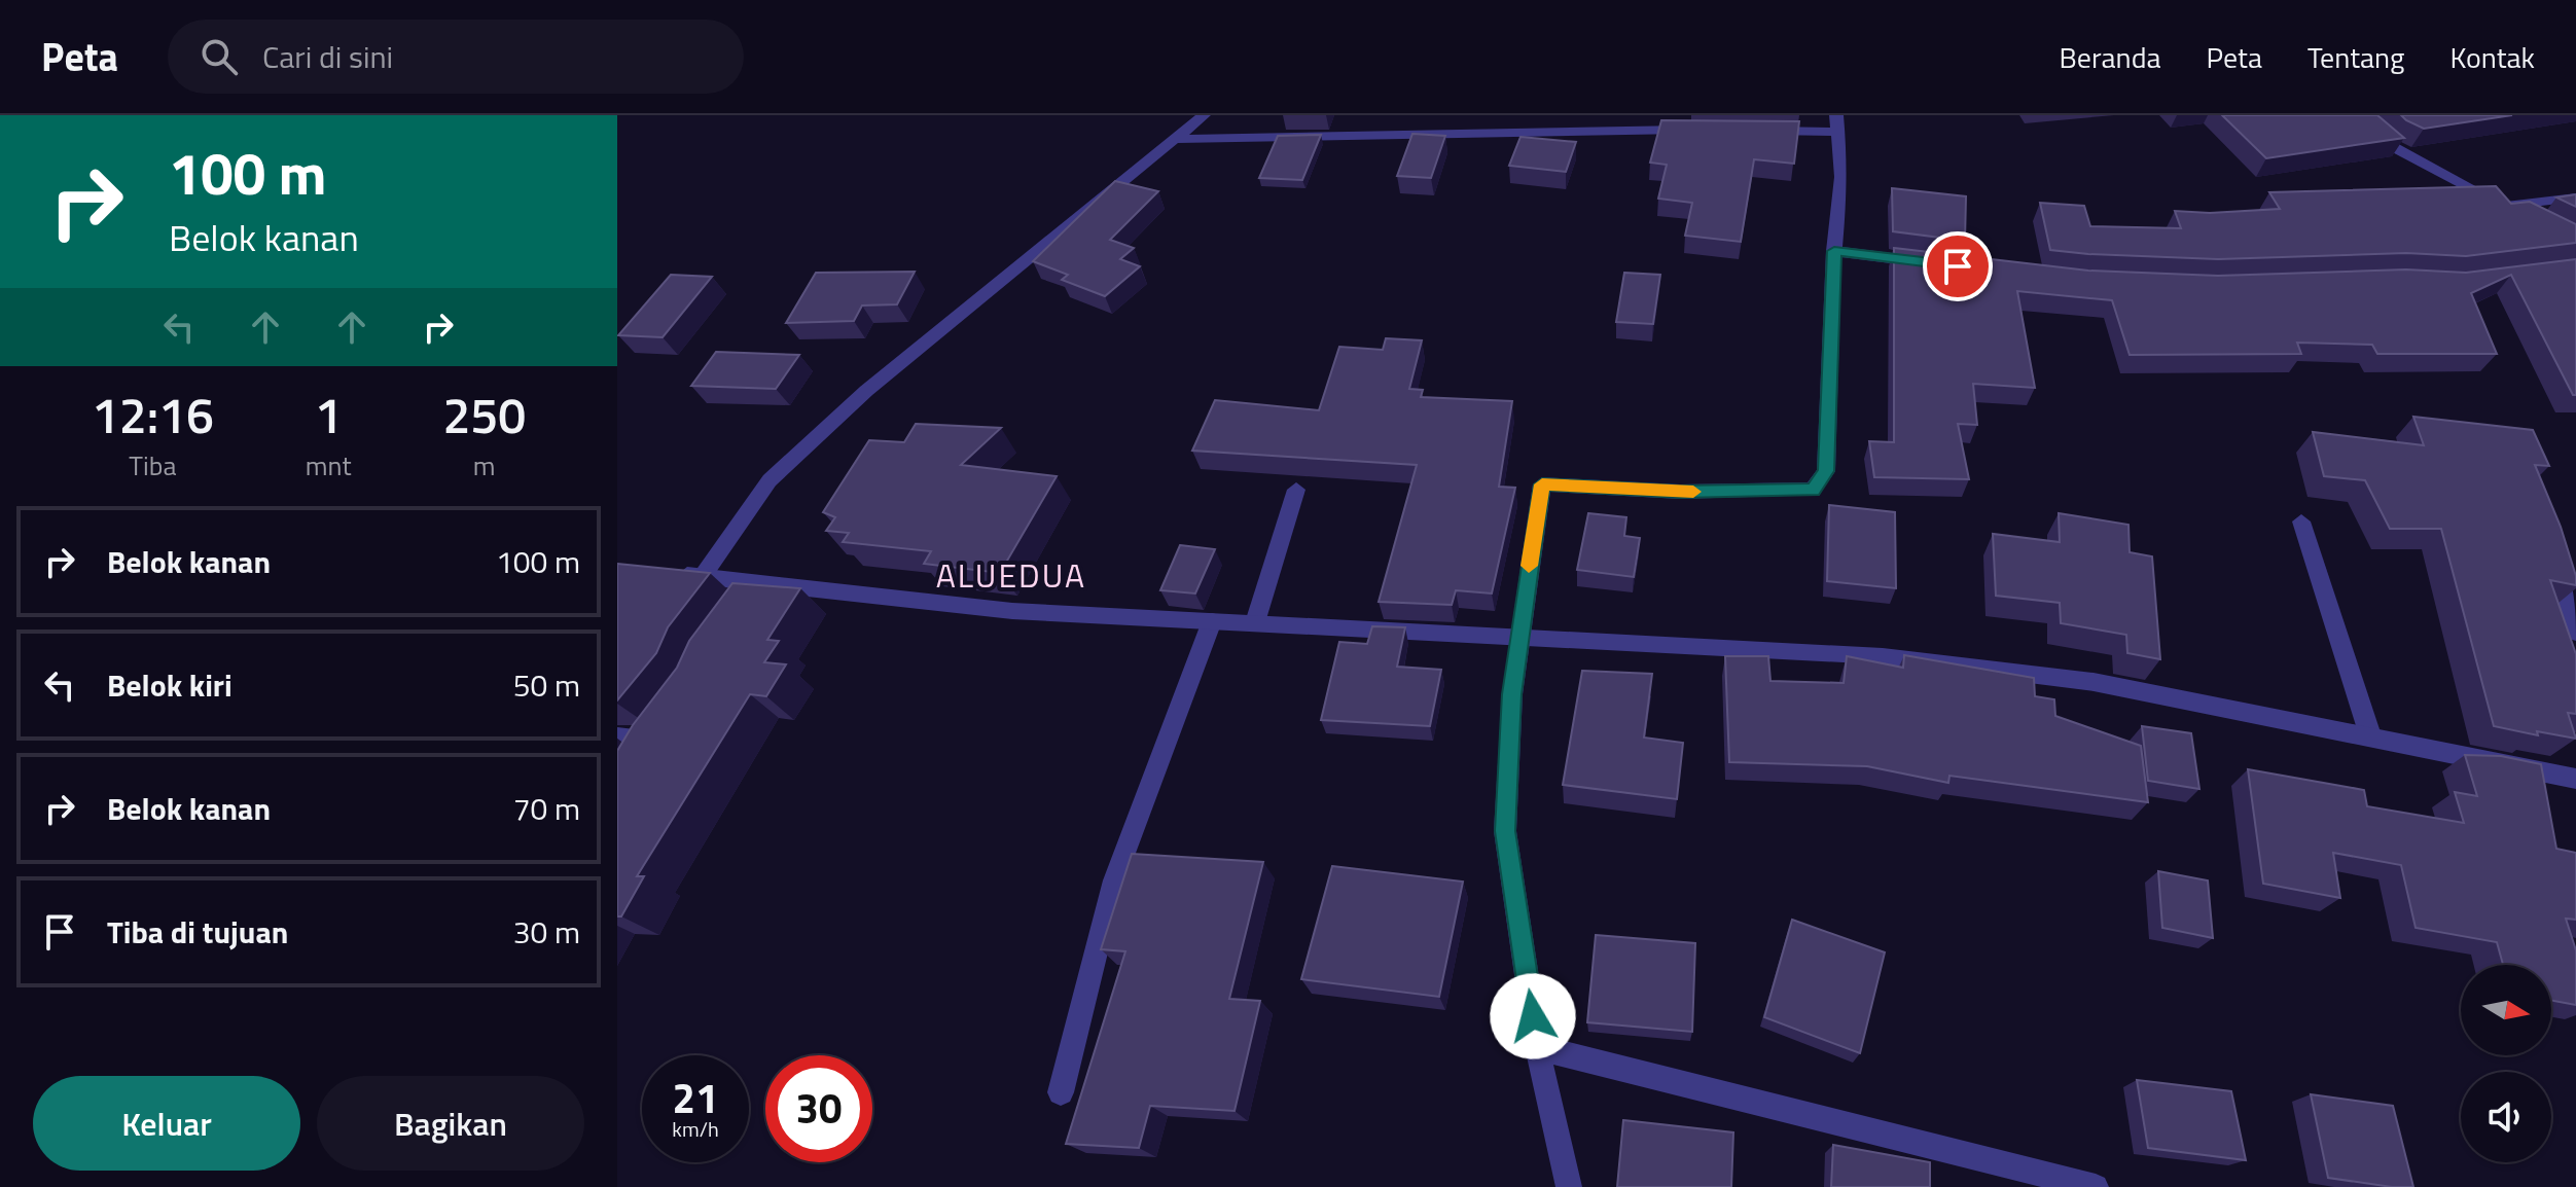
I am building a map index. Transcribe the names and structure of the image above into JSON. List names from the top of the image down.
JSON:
{
  "districts": ["ALUEDUA"],
  "north": "right",
  "page": {
    "header": "Peta",
    "search": "Cari di sini",
    "nav": [
      "Beranda",
      "Peta",
      "Tentang",
      "Kontak"
    ],
    "turn": ["100 m", "Belok kanan"],
    "eta": [
      "12:16",
      "Tiba",
      "1",
      "mnt",
      "250",
      "m"
    ],
    "list": [
      {
        "name": "Belok kanan",
        "value": "100 m"
      },
      {
        "name": "Belok kiri",
        "value": "50 m"
      },
      {
        "name": "Belok kanan",
        "value": "70 m"
      },
      {
        "name": "Tiba di tujuan",
        "value": "30 m"
      }
    ],
    "speed": "21 km/h",
    "limit": "30",
    "buttons": ["Keluar", "Bagikan"]
  }
}
